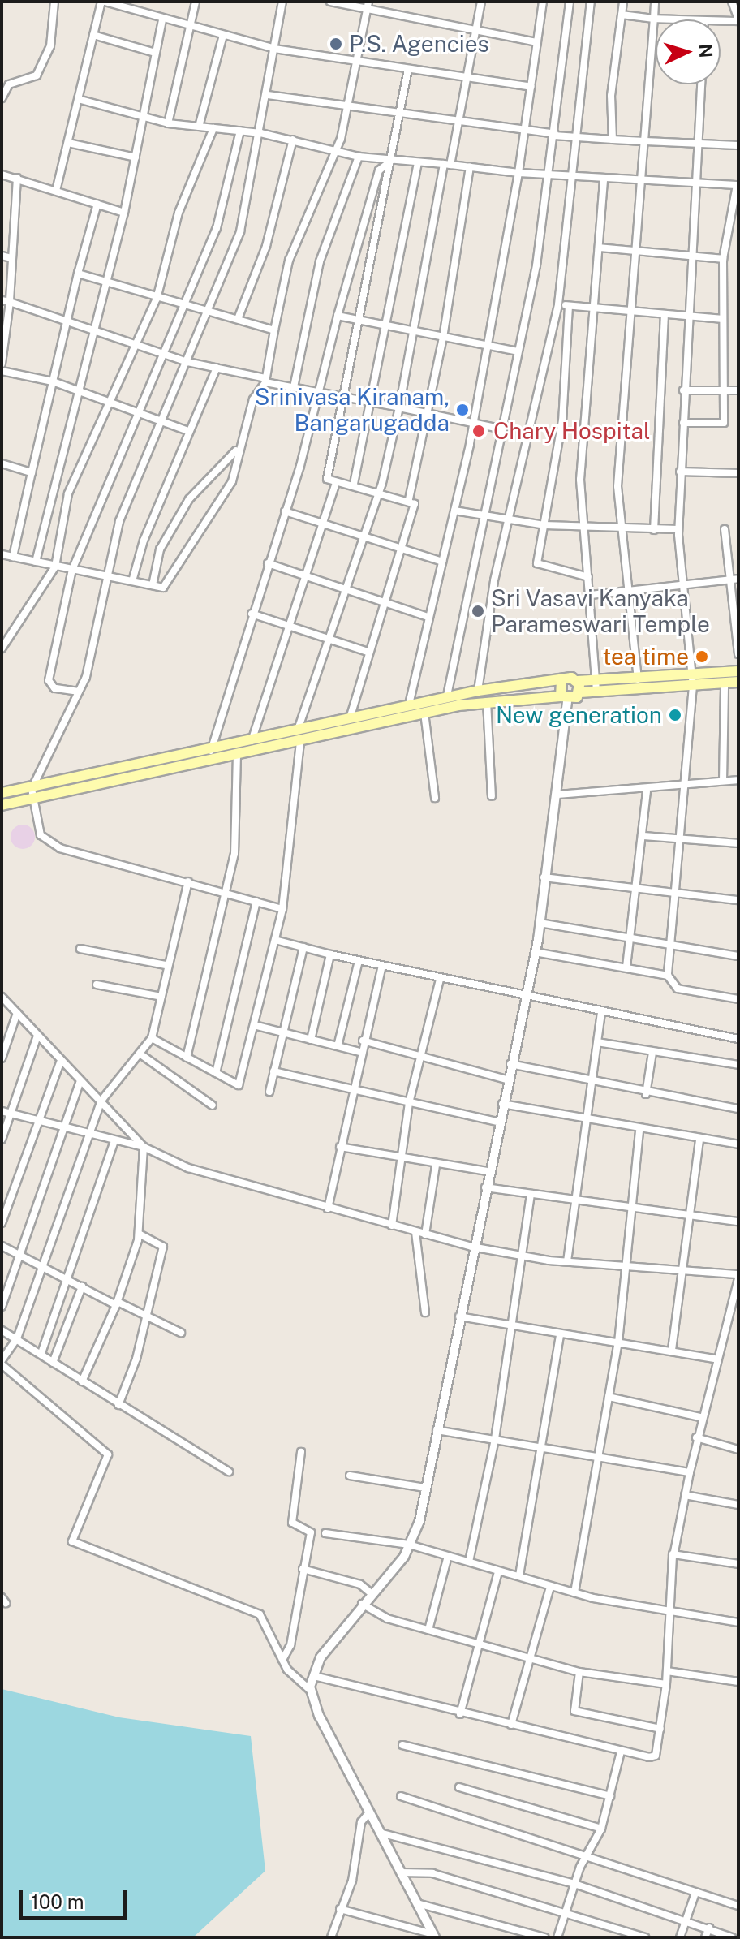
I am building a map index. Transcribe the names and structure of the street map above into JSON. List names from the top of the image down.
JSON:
{
  "places": [
    "P.S. Agencies",
    "Srinivasa Kiranam, Bangarugadda",
    "Chary Hospital",
    "Sri Vasavi Kanyaka Parameswari Temple",
    "tea time",
    "New generation"
  ],
  "scale_bar": "100 m",
  "north": "right"
}
